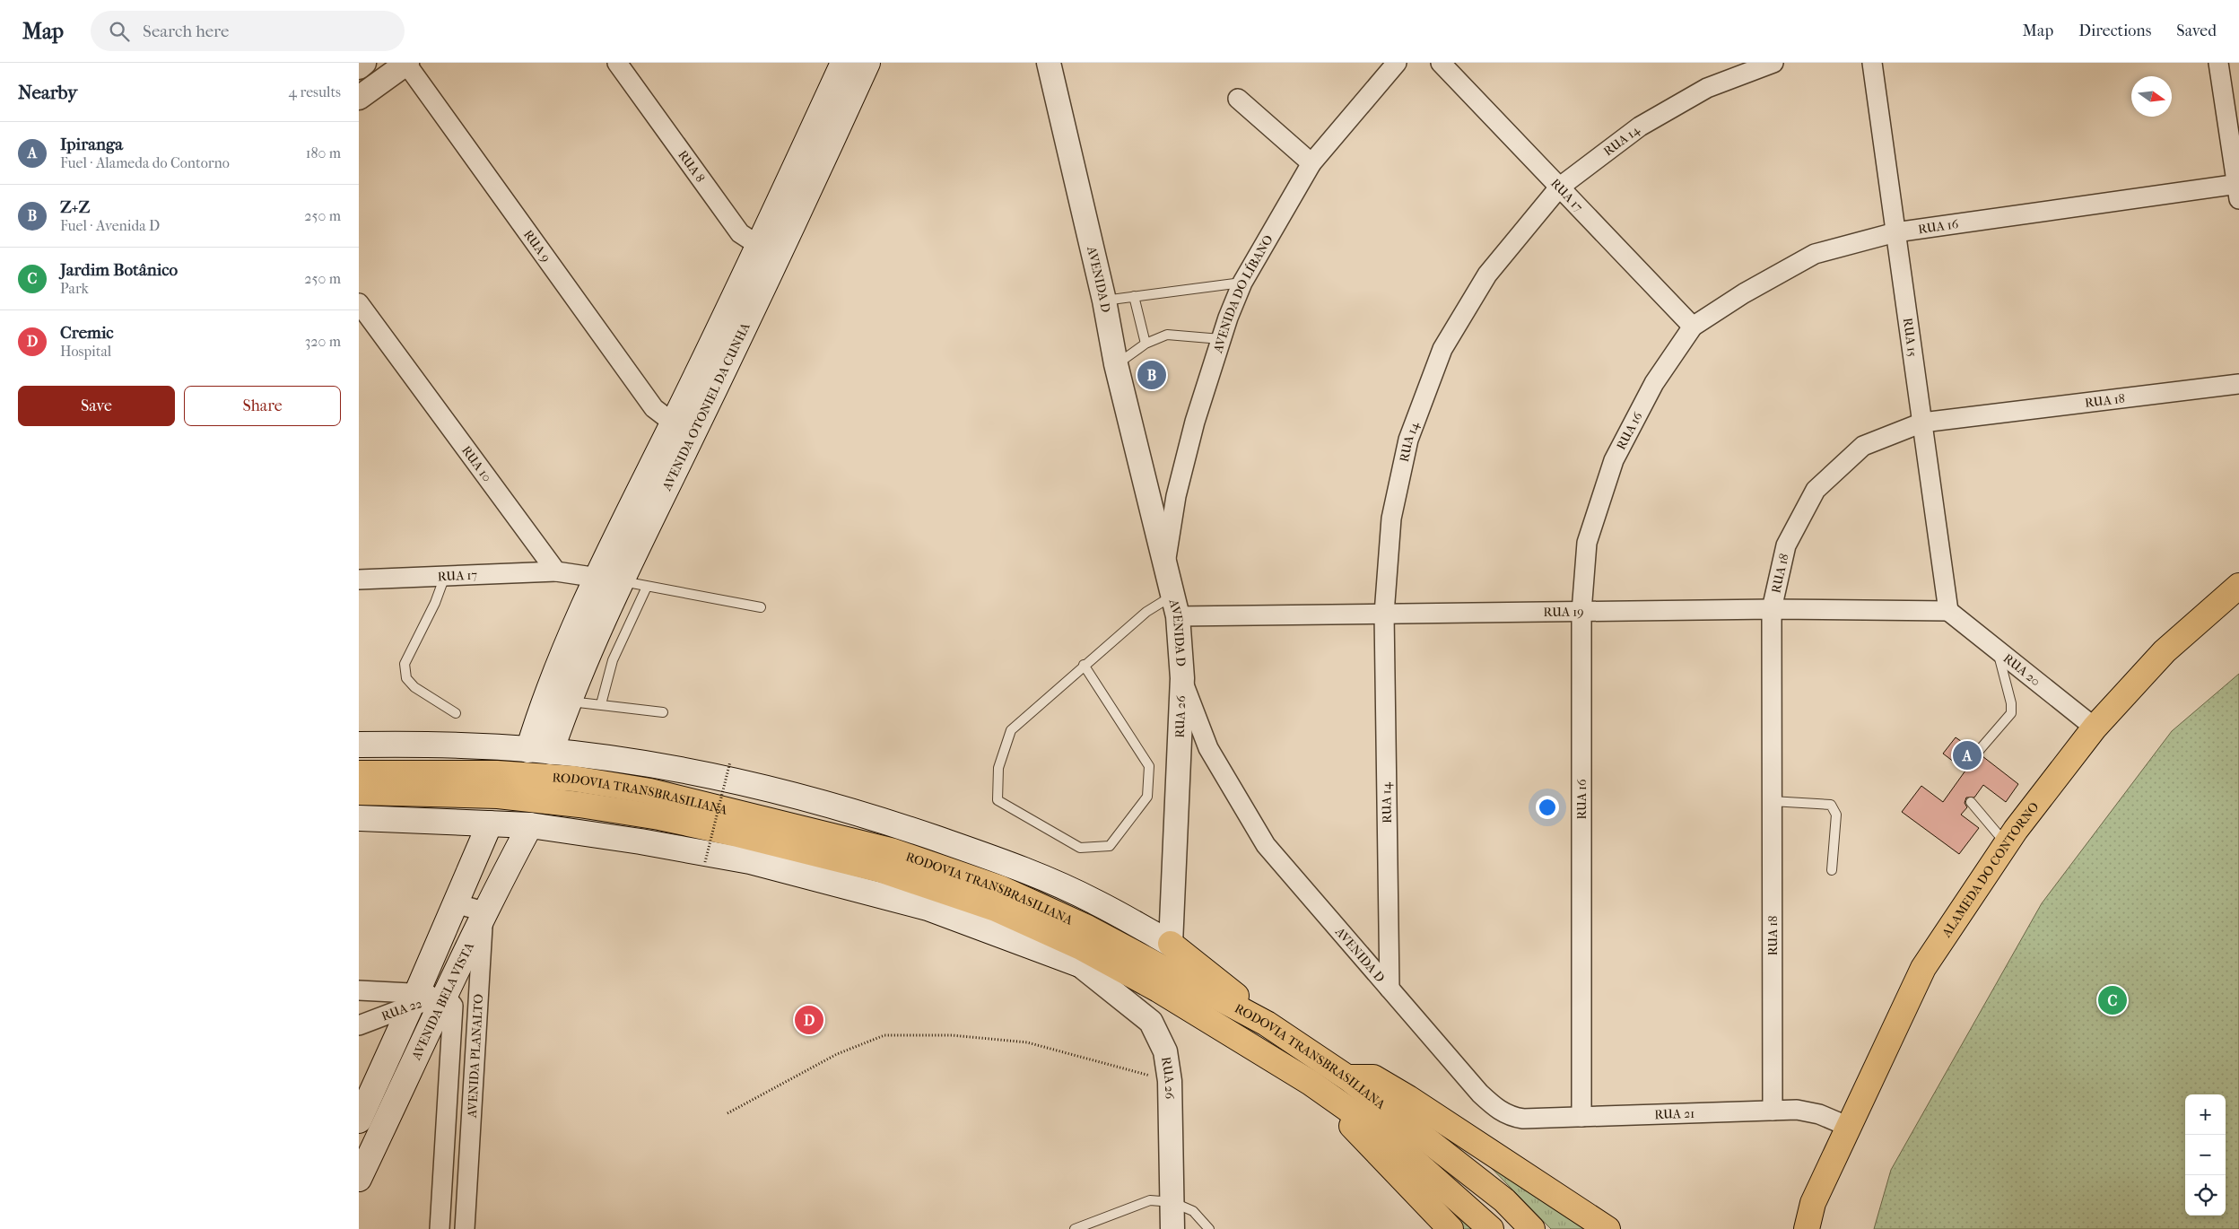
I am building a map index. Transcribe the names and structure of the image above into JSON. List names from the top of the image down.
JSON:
{
  "streets": {
    "main road": [
      "AVENIDA OTONIEL DA CUNHA",
      "RODOVIA TRANSBRASILIANA",
      "ALAMEDA DO CONTORNO",
      "AVENIDA BELA VISTA"
    ],
    "street": [
      "RUA 14",
      "RUA 8",
      "RUA 17",
      "RUA 16",
      "RUA 9",
      "AVENIDA D",
      "AVENIDA DO LÍBANO",
      "RUA 15",
      "RUA 18",
      "RUA 10",
      "RUA 19",
      "RUA 20",
      "RUA 26",
      "RUA 22",
      "AVENIDA PLANALTO",
      "RUA 21"
    ]
  },
  "crossings": [
    ["RUA 14", "RUA 17"],
    ["RUA 14", "AVENIDA D"],
    ["RUA 14", "RUA 19"],
    ["RUA 8", "AVENIDA OTONIEL DA CUNHA"],
    ["RUA 17", "RUA 16"],
    ["RUA 17", "RUA 10"],
    ["RUA 16", "RUA 15"],
    ["RUA 16", "RUA 19"],
    ["RUA 16", "RUA 21"],
    ["RUA 9", "AVENIDA OTONIEL DA CUNHA"],
    ["AVENIDA D", "AVENIDA DO LÍBANO"],
    ["AVENIDA D", "RUA 19"],
    ["AVENIDA D", "RUA 26"],
    ["AVENIDA D", "RUA 21"],
    ["RUA 15", "RUA 18"],
    ["RUA 15", "RUA 19"],
    ["RUA 15", "RUA 20"],
    ["RUA 18", "RUA 19"],
    ["RUA 18", "RUA 21"],
    ["AVENIDA OTONIEL DA CUNHA", "RODOVIA TRANSBRASILIANA"],
    ["RUA 19", "RUA 20"],
    ["RUA 20", "ALAMEDA DO CONTORNO"],
    ["RUA 26", "RODOVIA TRANSBRASILIANA"],
    ["ALAMEDA DO CONTORNO", "RUA 21"],
    ["AVENIDA BELA VISTA", "AVENIDA PLANALTO"]
  ],
  "north": "right",
  "page": {
    "header": "Map",
    "search": "Search here",
    "nav": ["Map", "Directions", "Saved"],
    "heading": ["Nearby", "4 results"],
    "list": [
      {
        "mark": "A",
        "name": "Ipiranga",
        "note": "Fuel · Alameda do Contorno",
        "value": "180 m"
      },
      {
        "mark": "B",
        "name": "Z+Z",
        "note": "Fuel · Avenida D",
        "value": "250 m"
      },
      {
        "mark": "C",
        "name": "Jardim Botânico",
        "note": "Park",
        "value": "250 m"
      },
      {
        "mark": "D",
        "name": "Cremic",
        "note": "Hospital",
        "value": "320 m"
      }
    ],
    "pins": [
      "B",
      "A",
      "C",
      "D"
    ],
    "buttons": ["Save", "Share"],
    "map_buttons": ["+", "−"]
  }
}
